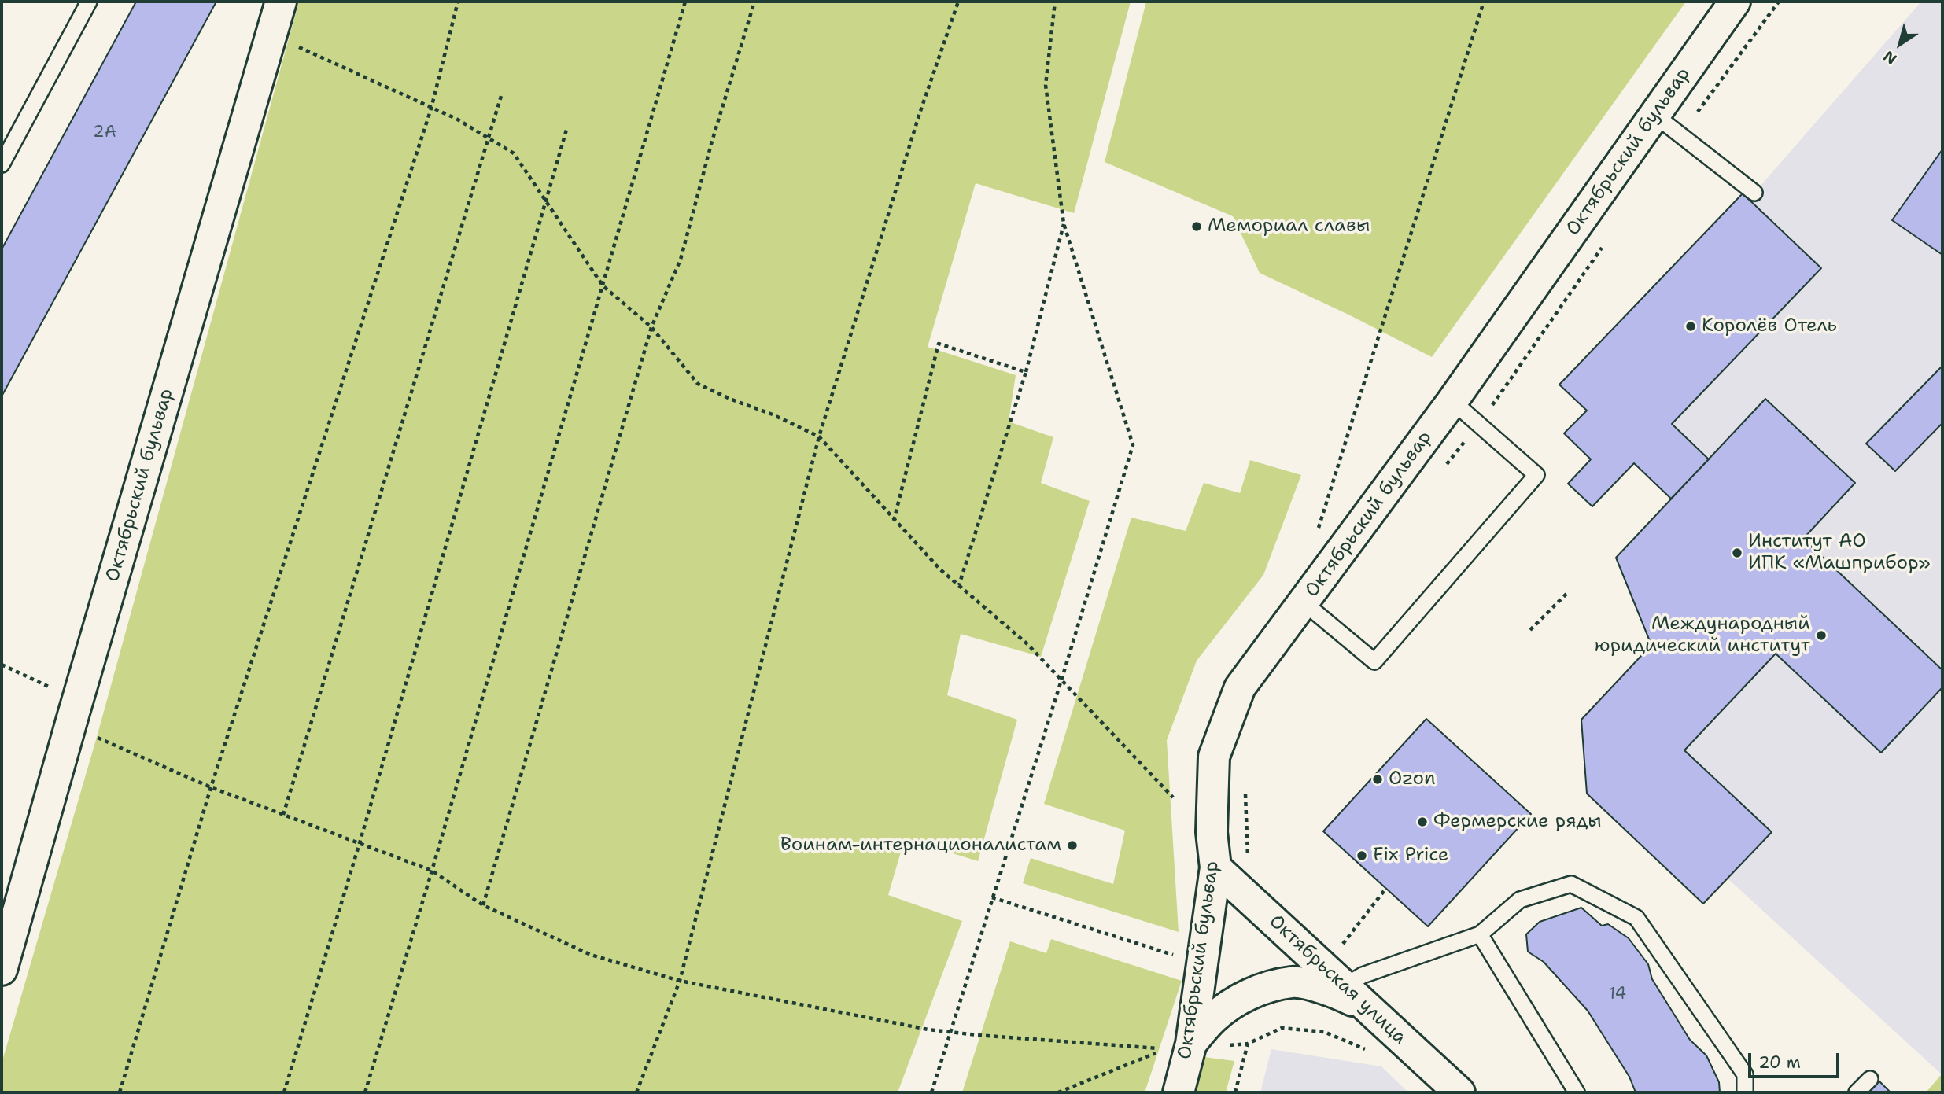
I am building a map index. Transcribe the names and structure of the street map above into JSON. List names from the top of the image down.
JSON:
{
  "streets": {
    "street": ["Октябрьский бульвар", "Октябрьская улица"]
  },
  "crossings": [
    ["Октябрьский бульвар", "Октябрьская улица"]
  ],
  "places": [
    "Мемориал славы",
    "Королёв Отель",
    "Институт АО ИПК «Машприбор»",
    "Международный юридический институт",
    "Ozon",
    "Фермерские ряды",
    "Воинам-интернационалистам",
    "Fix Price"
  ],
  "house_numbers": ["2А", "14"],
  "scale_bar": "20 m",
  "north": "bottom left"
}
